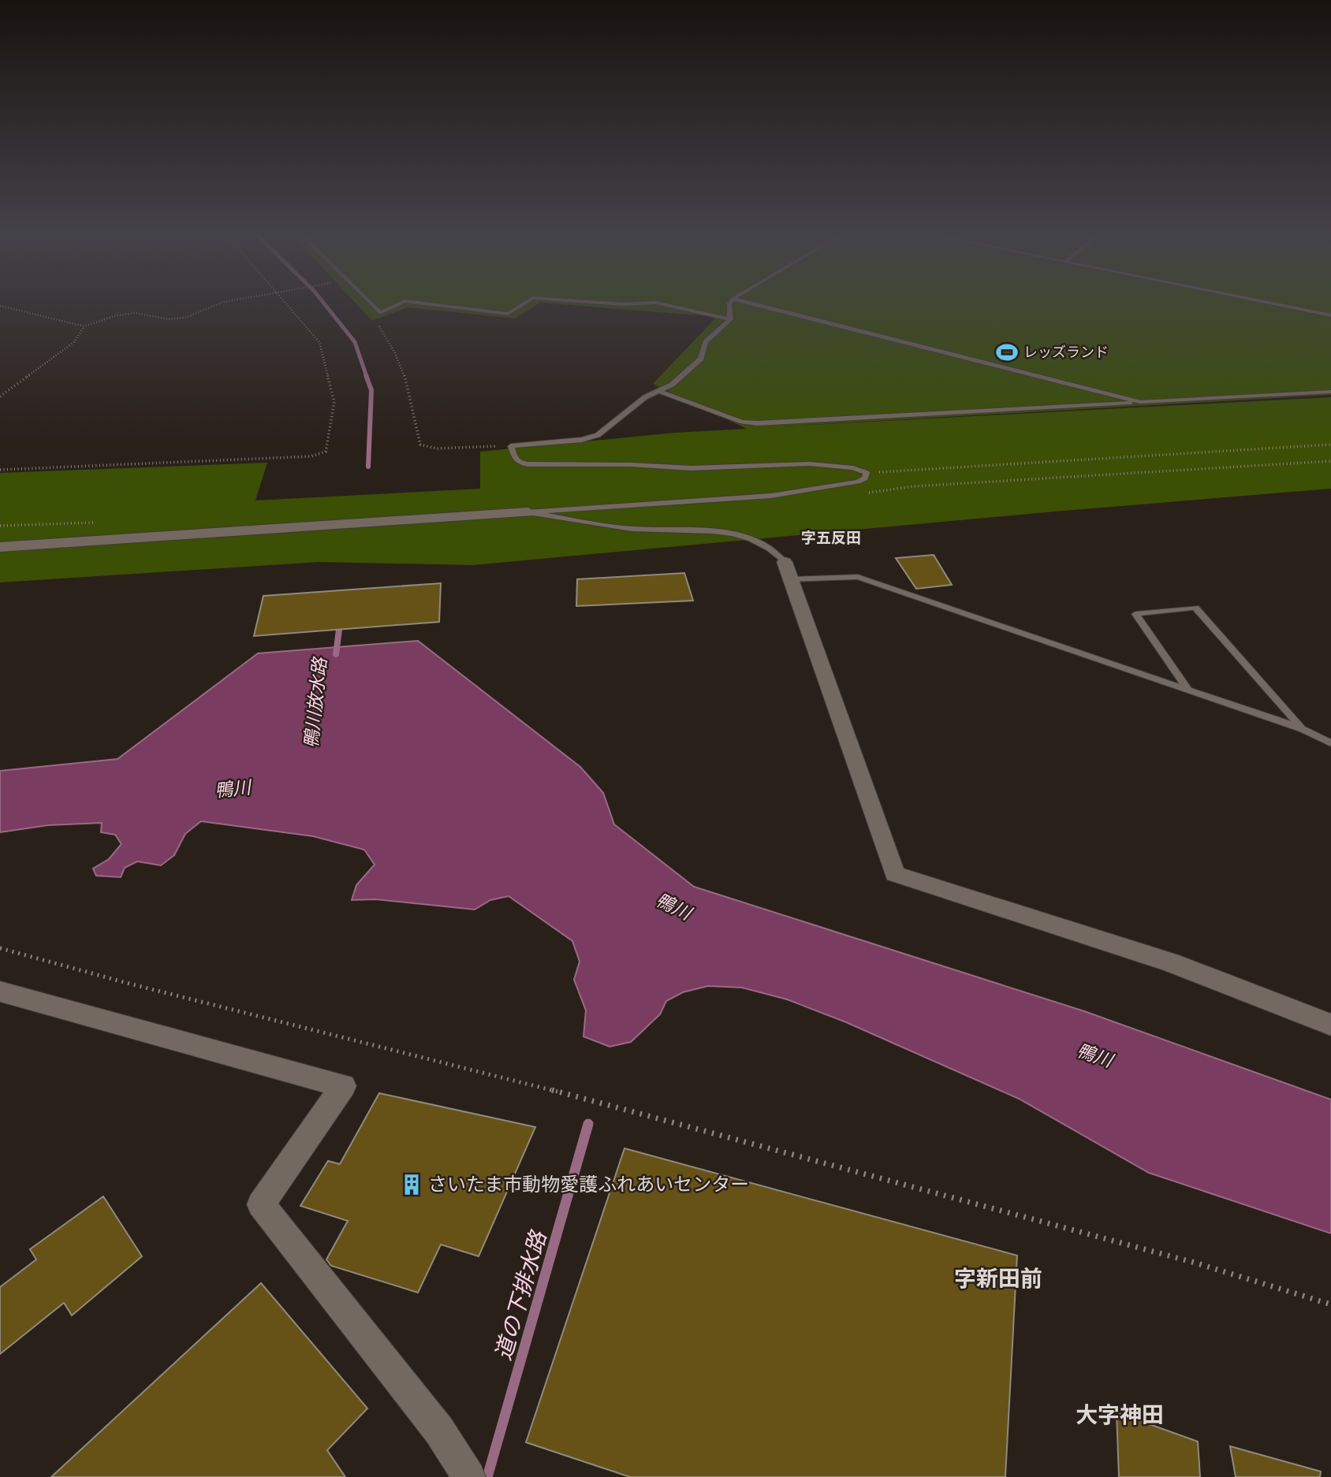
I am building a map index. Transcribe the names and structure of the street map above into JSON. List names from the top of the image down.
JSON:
{
  "districts": ["字五反田", "字新田前", "大字神田"],
  "water": ["鴨川放水路", "鴨川", "道の下排水路"],
  "places": {
    "sports": ["レッズランド"],
    "building": ["さいたま市動物愛護ふれあいセンター"]
  }
}
